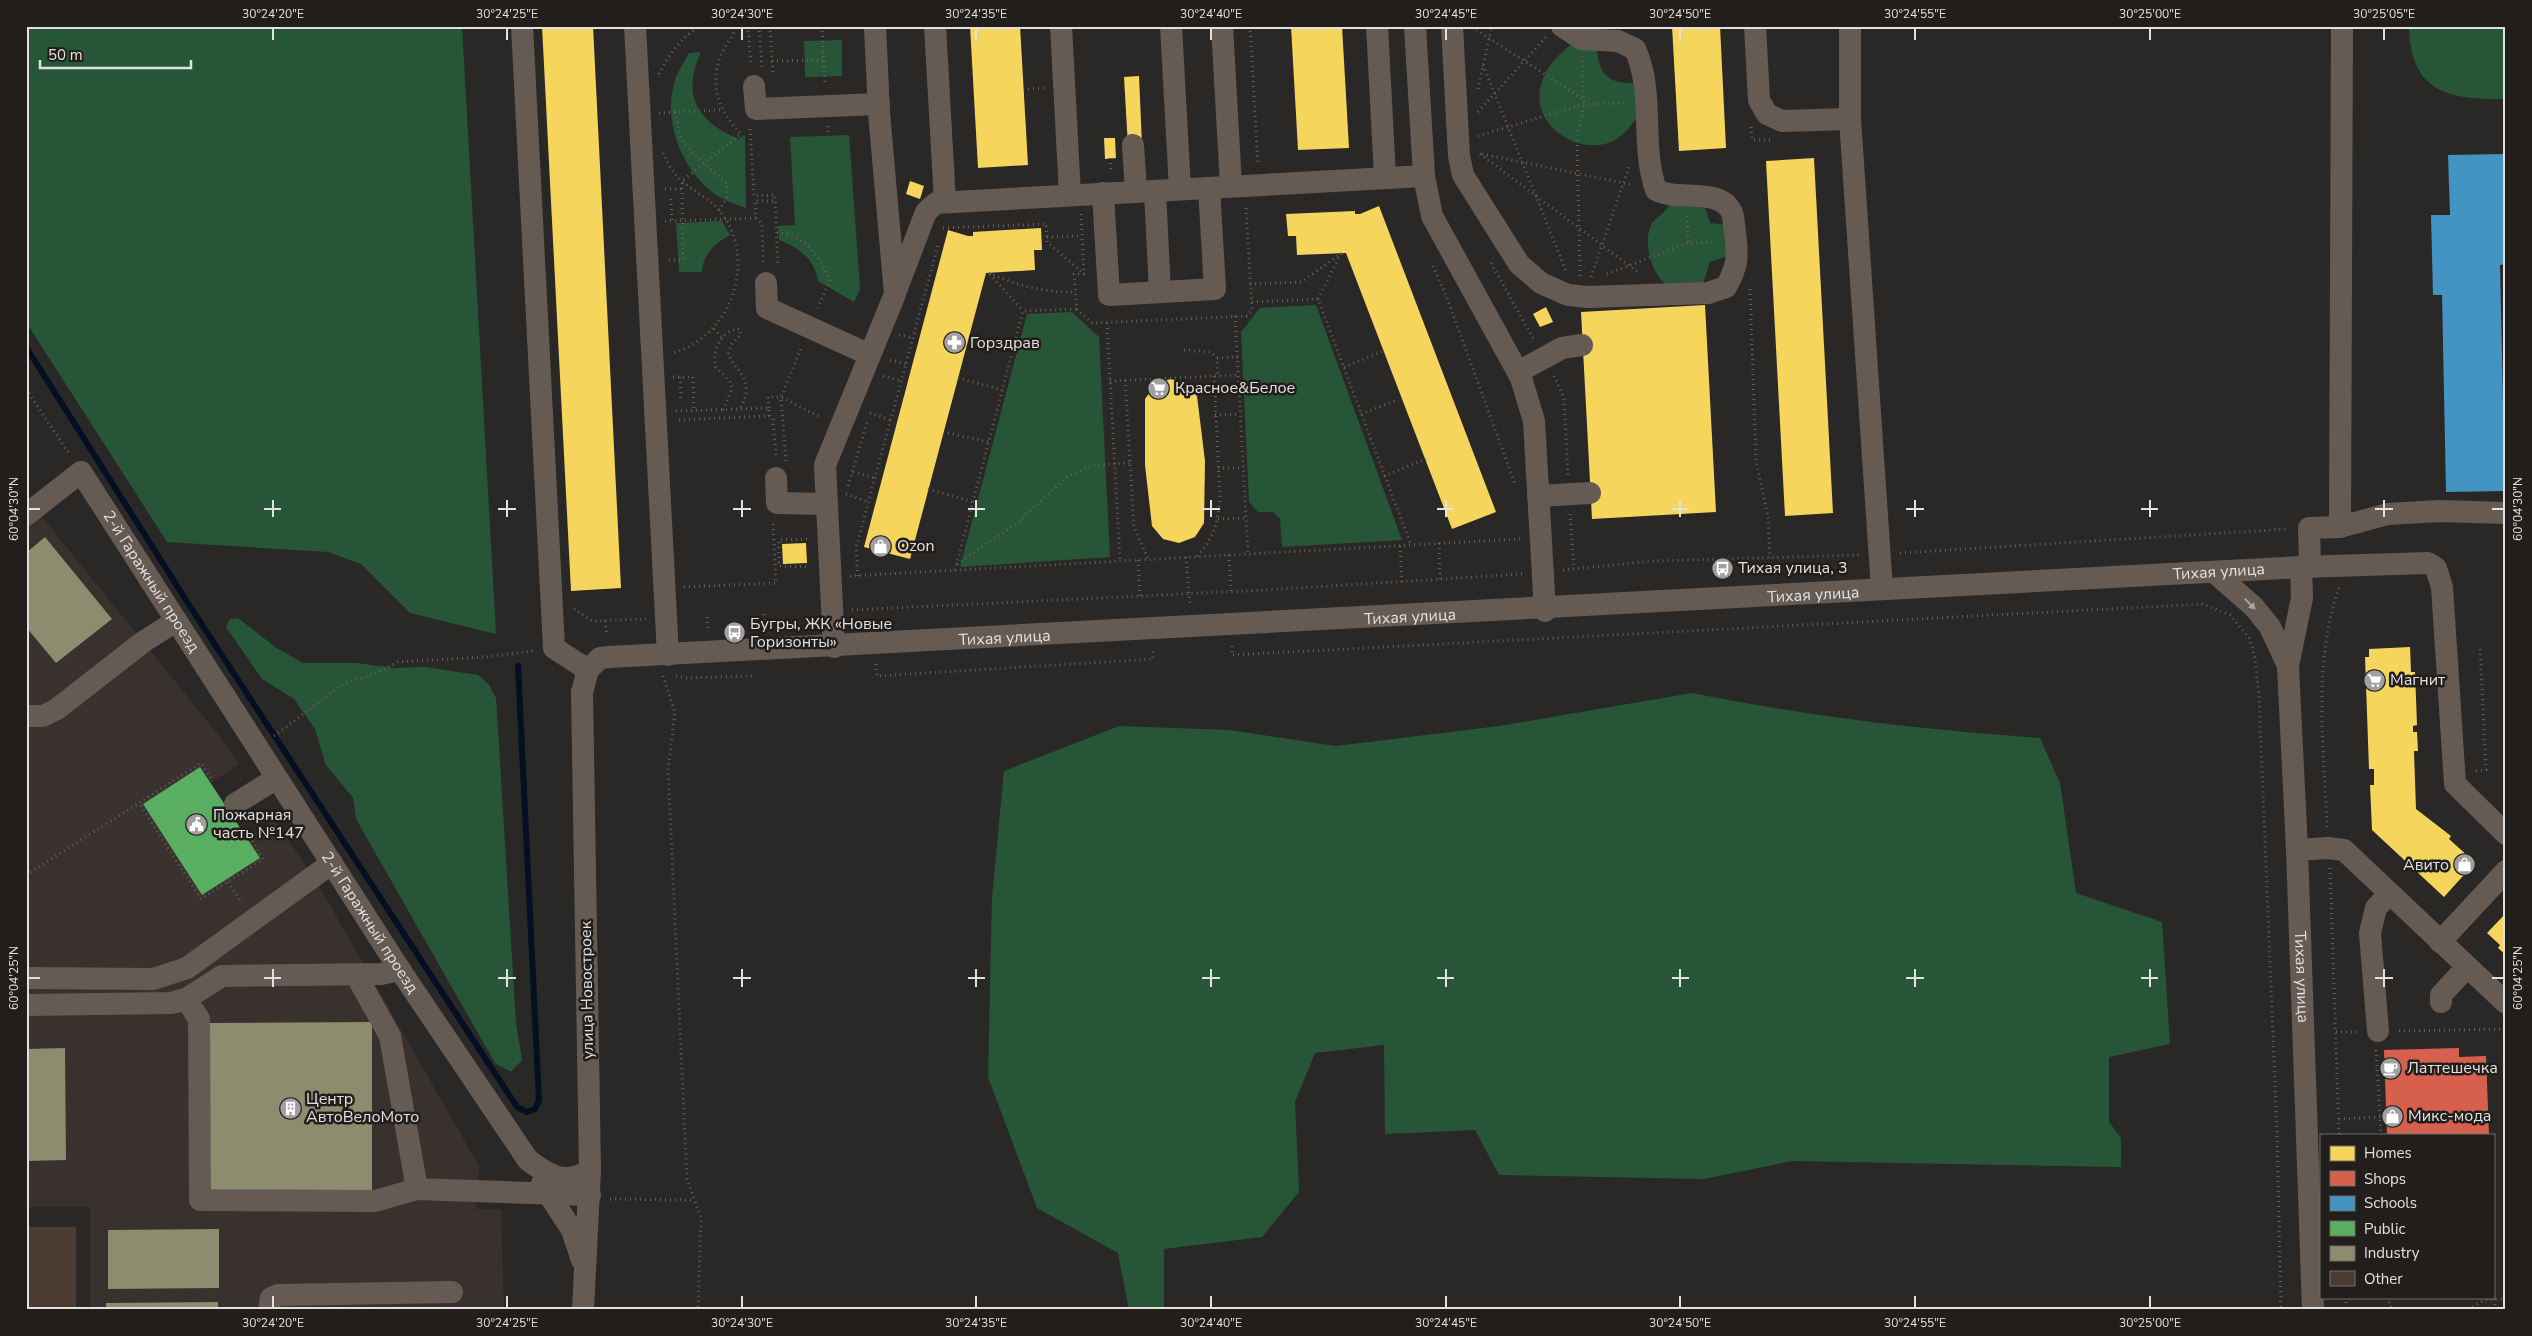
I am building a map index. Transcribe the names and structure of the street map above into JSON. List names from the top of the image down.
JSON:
{
  "streets": {
    "street": ["Тихая улица", "2-й Гаражный проезд", "улица Новостроек"]
  },
  "crossings": [
    ["Тихая улица", "улица Новостроек"],
    ["2-й Гаражный проезд", "улица Новостроек"]
  ],
  "places": {
    "pharmacy": ["Горздрав"],
    "supermarket": ["Красное&Белое", "Магнит"],
    "shop": ["Ozon", "Авито", "Микс-мода"],
    "bus stop": ["Тихая улица, 3", "Бугры, ЖК «Новые Горизонты»"],
    "public building": ["Пожарная часть №147"],
    "cafe": ["Латтешечка"],
    "building": ["Центр АвтоВелоМото"]
  },
  "legend": [
    "Homes",
    "Shops",
    "Schools",
    "Public",
    "Industry",
    "Other"
  ],
  "scale_bar": "50 m",
  "coordinates": [
    "30°24'20\"E",
    "30°24'25\"E",
    "30°24'30\"E",
    "30°24'35\"E",
    "30°24'40\"E",
    "30°24'45\"E",
    "30°24'50\"E",
    "30°24'55\"E",
    "30°25'00\"E",
    "30°25'05\"E",
    "60°04'30\"N",
    "60°04'25\"N"
  ]
}
